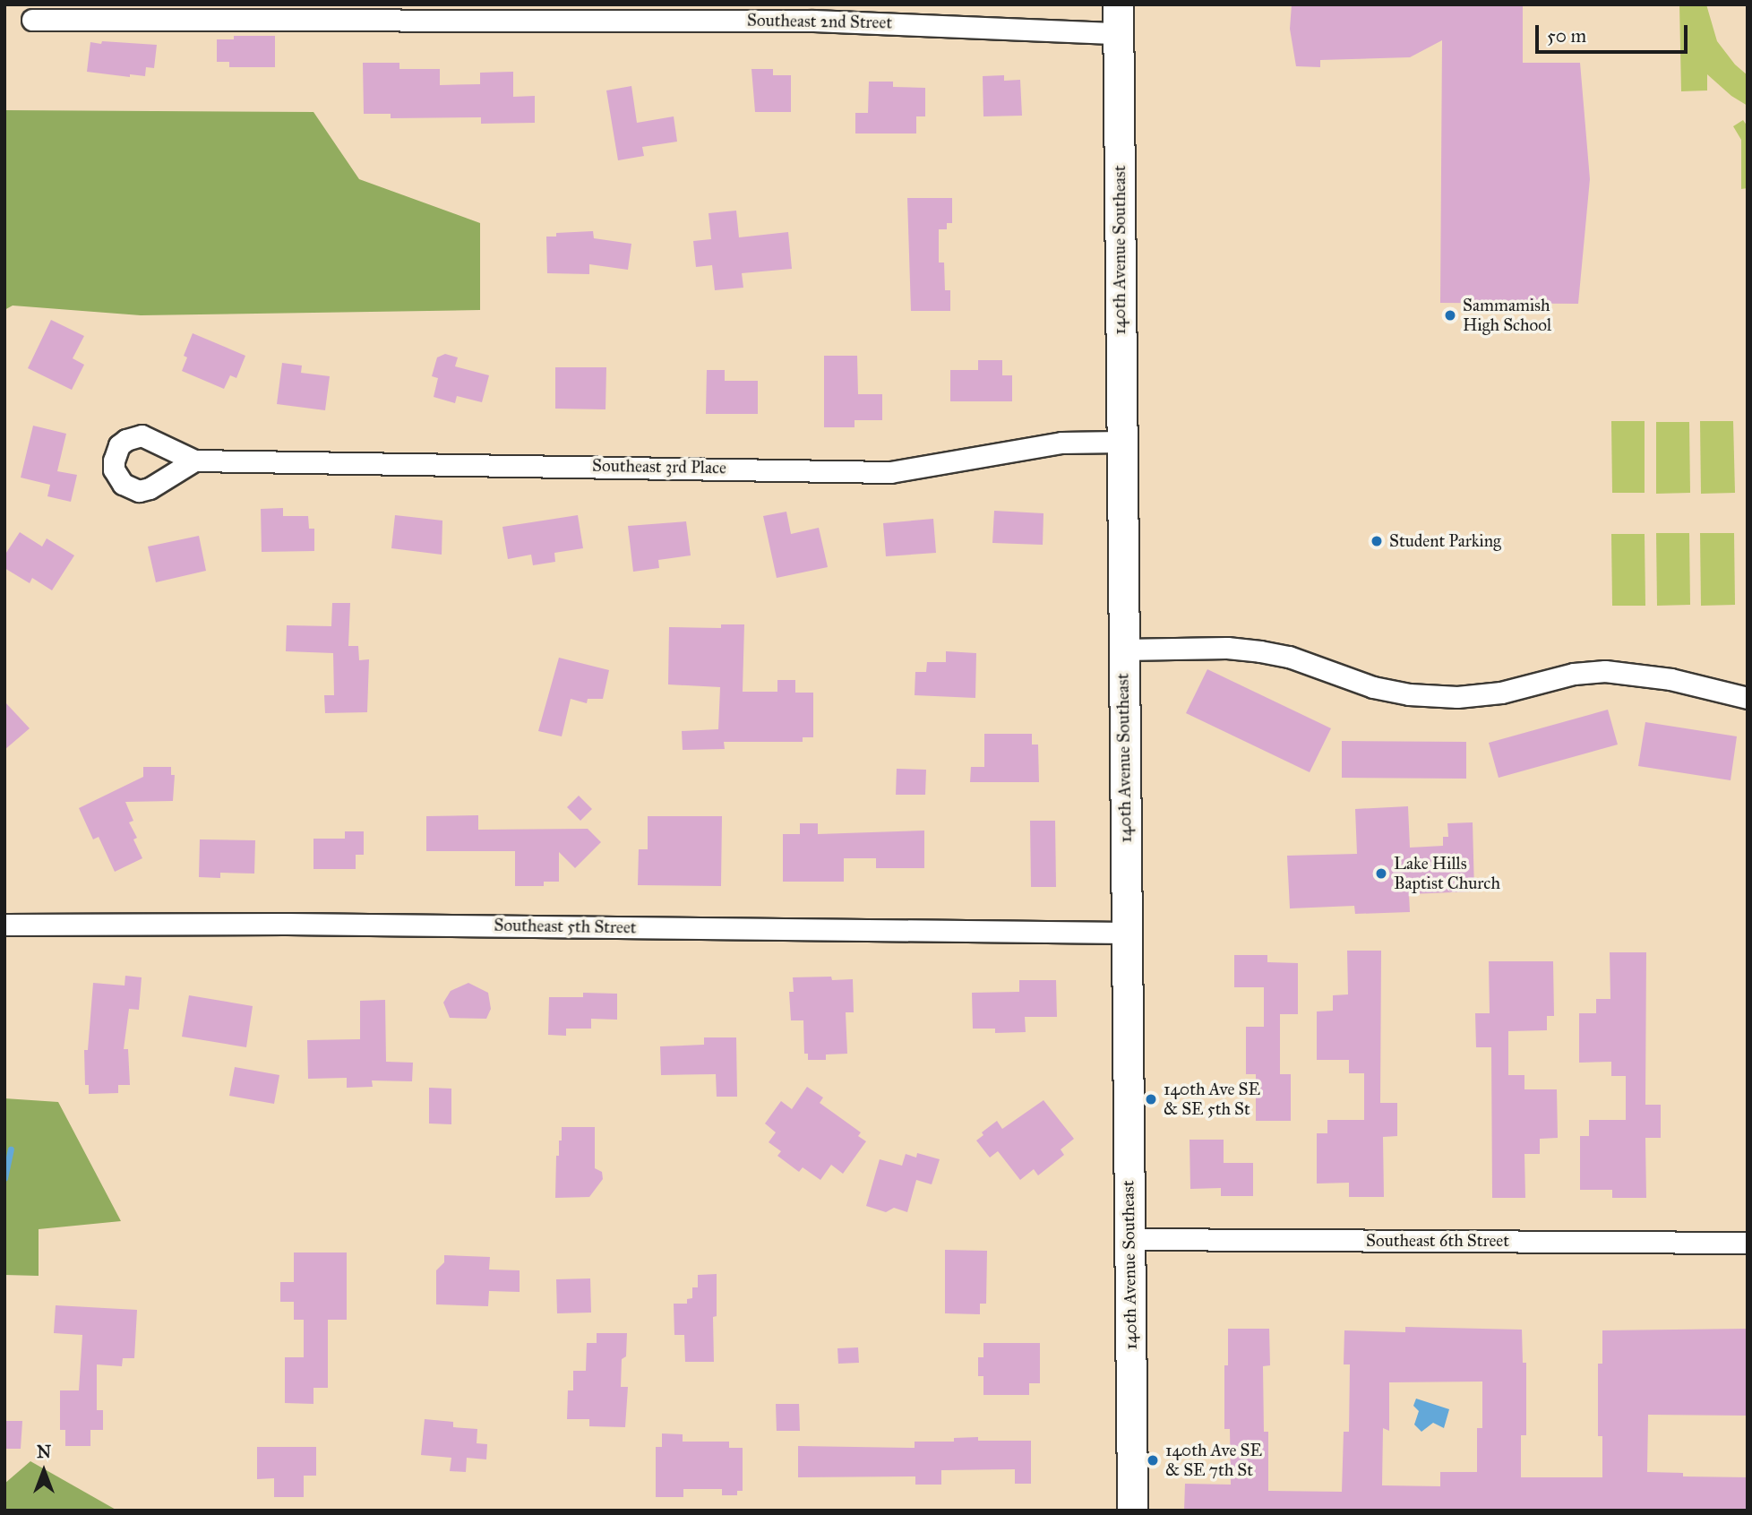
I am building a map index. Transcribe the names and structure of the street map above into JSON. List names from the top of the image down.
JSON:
{
  "streets": {
    "street": [
      "Southeast 2nd Street",
      "140th Avenue Southeast",
      "Southeast 3rd Place",
      "Southeast 5th Street",
      "Southeast 6th Street"
    ]
  },
  "crossings": [
    ["Southeast 2nd Street", "140th Avenue Southeast"],
    ["140th Avenue Southeast", "Southeast 3rd Place"],
    ["140th Avenue Southeast", "Southeast 5th Street"],
    ["140th Avenue Southeast", "Southeast 6th Street"]
  ],
  "places": [
    "Sammamish High School",
    "Student Parking",
    "Lake Hills Baptist Church",
    "140th Ave SE & SE 5th St",
    "140th Ave SE & SE 7th St"
  ],
  "scale_bar": "50 m",
  "north": "top"
}
